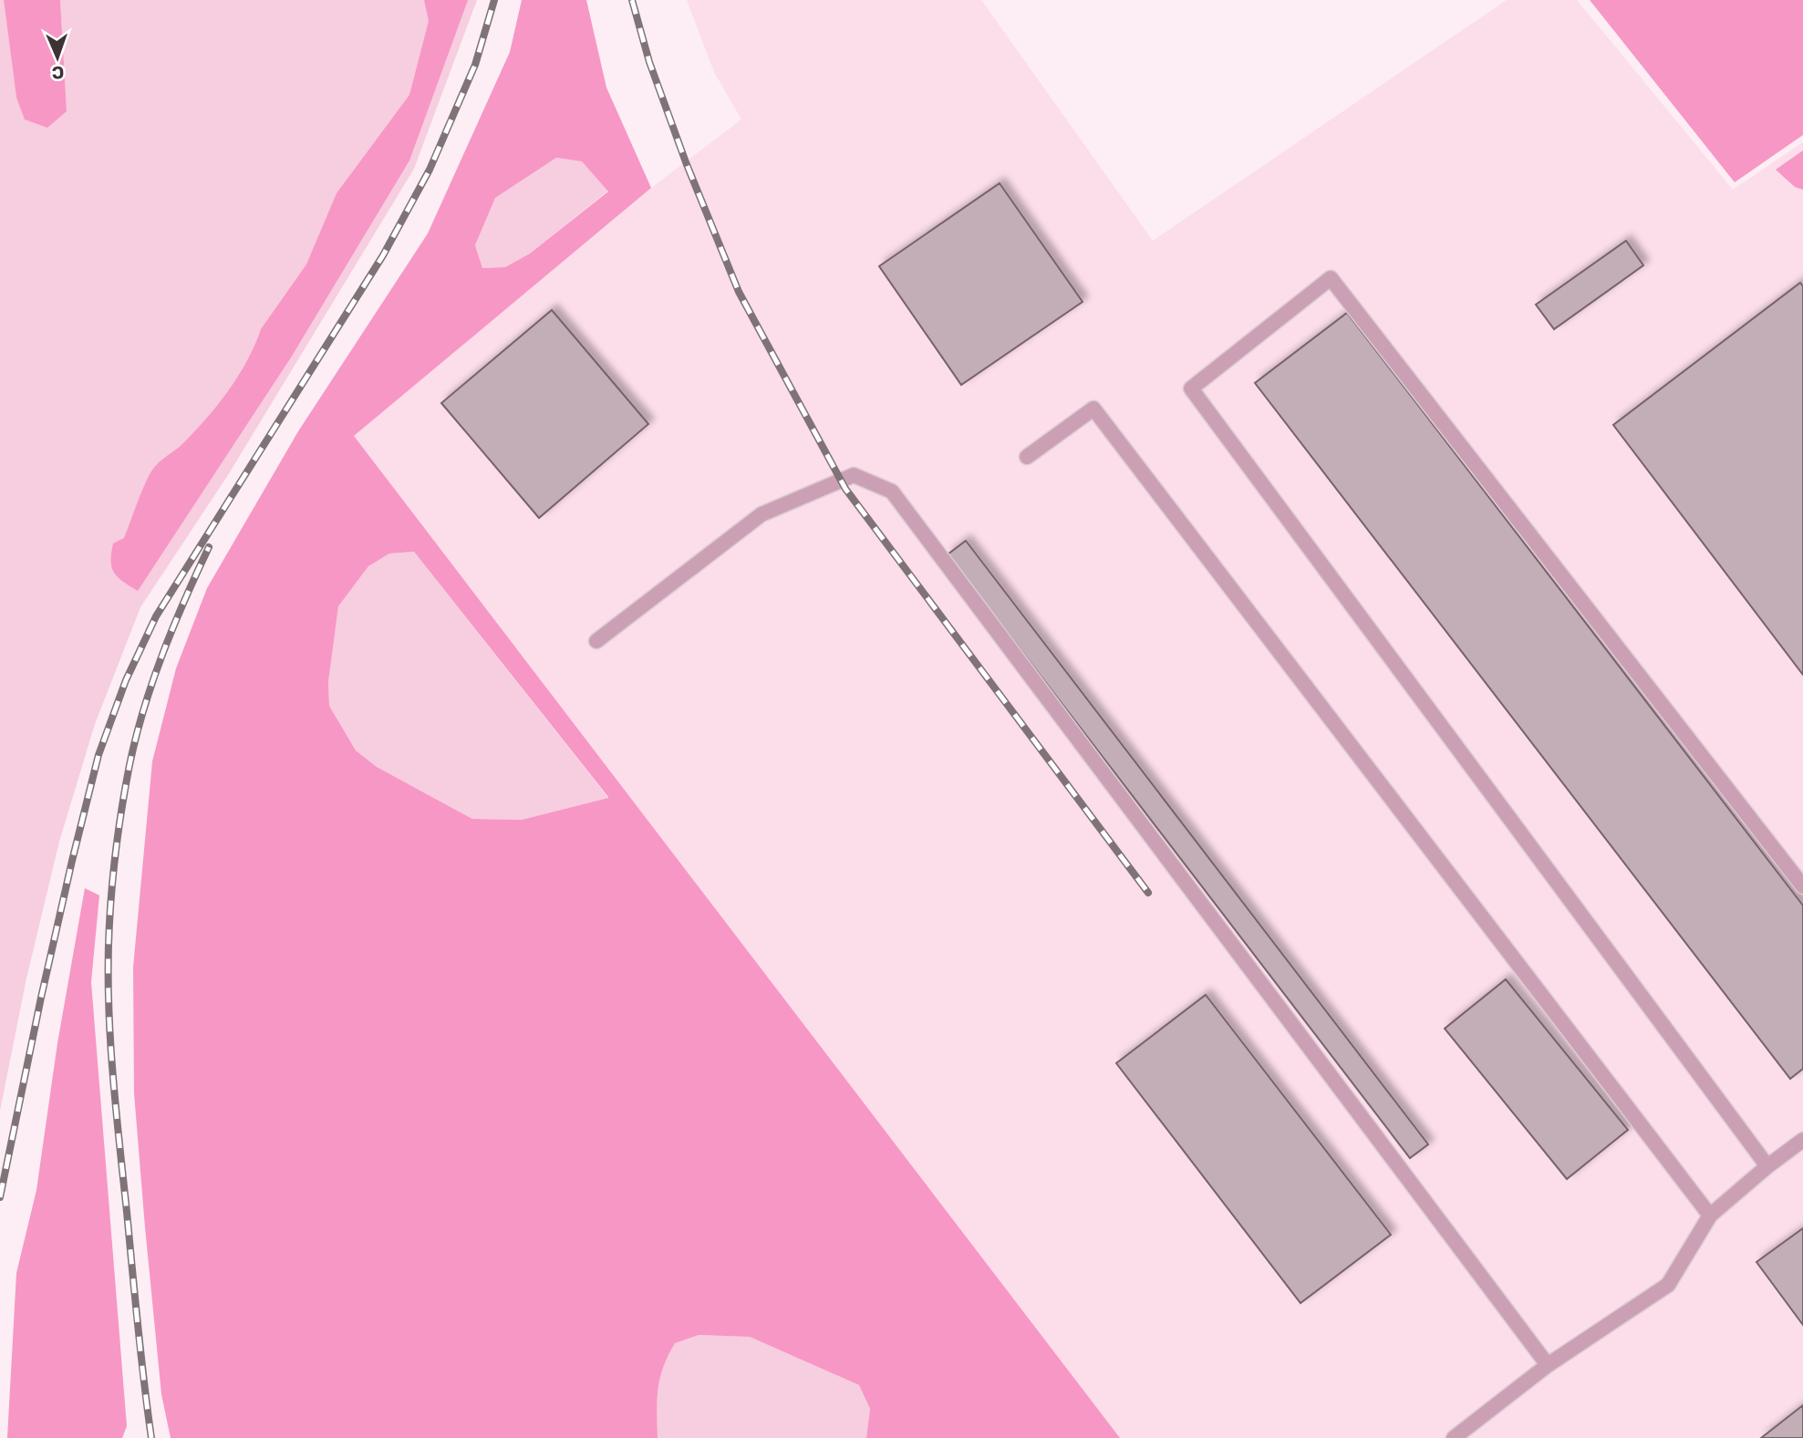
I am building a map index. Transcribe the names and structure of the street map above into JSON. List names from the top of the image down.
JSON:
{
  "north": "bottom"
}
